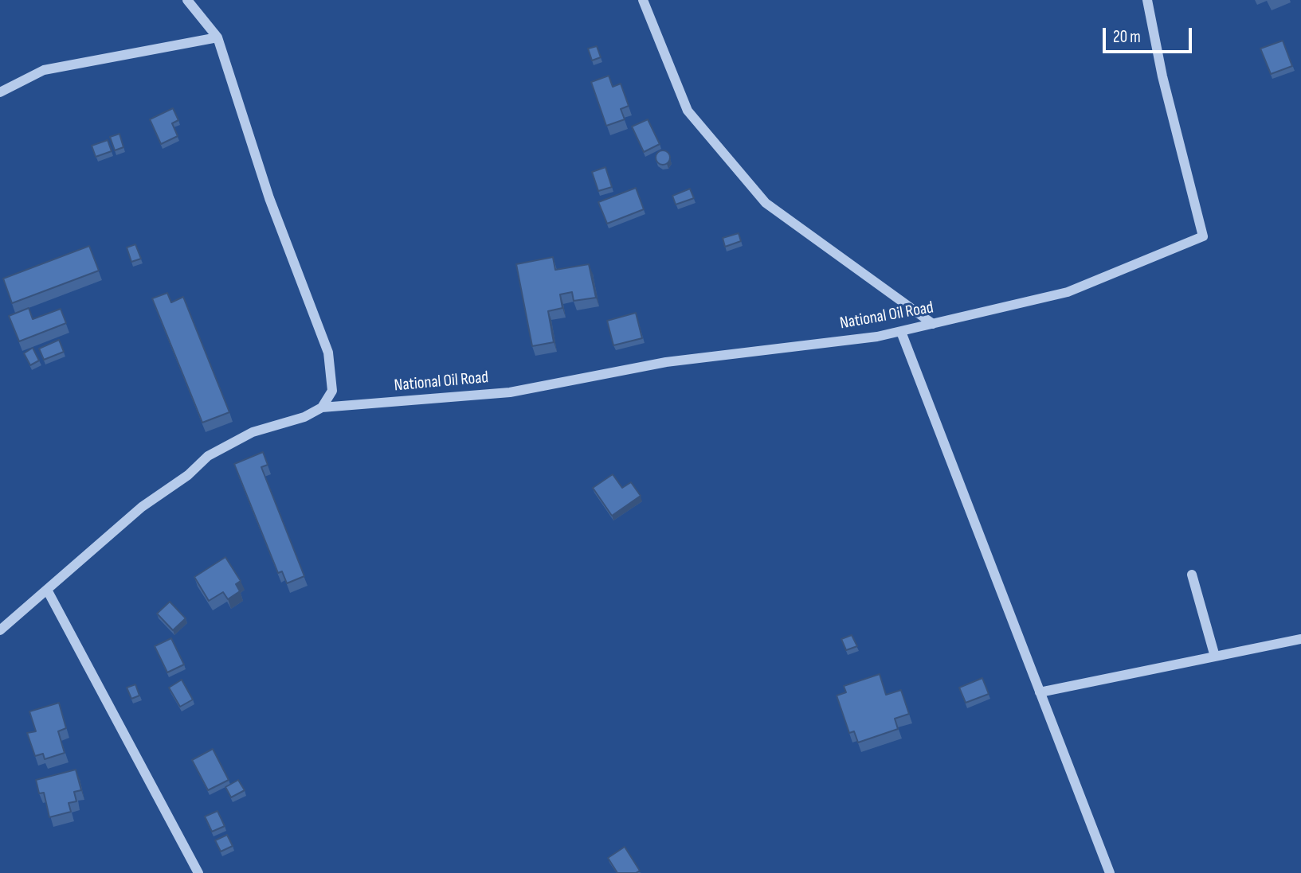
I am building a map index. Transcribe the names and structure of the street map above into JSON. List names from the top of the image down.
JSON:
{
  "streets": {
    "street": ["National Oil Road"]
  },
  "scale_bar": "20 m"
}
